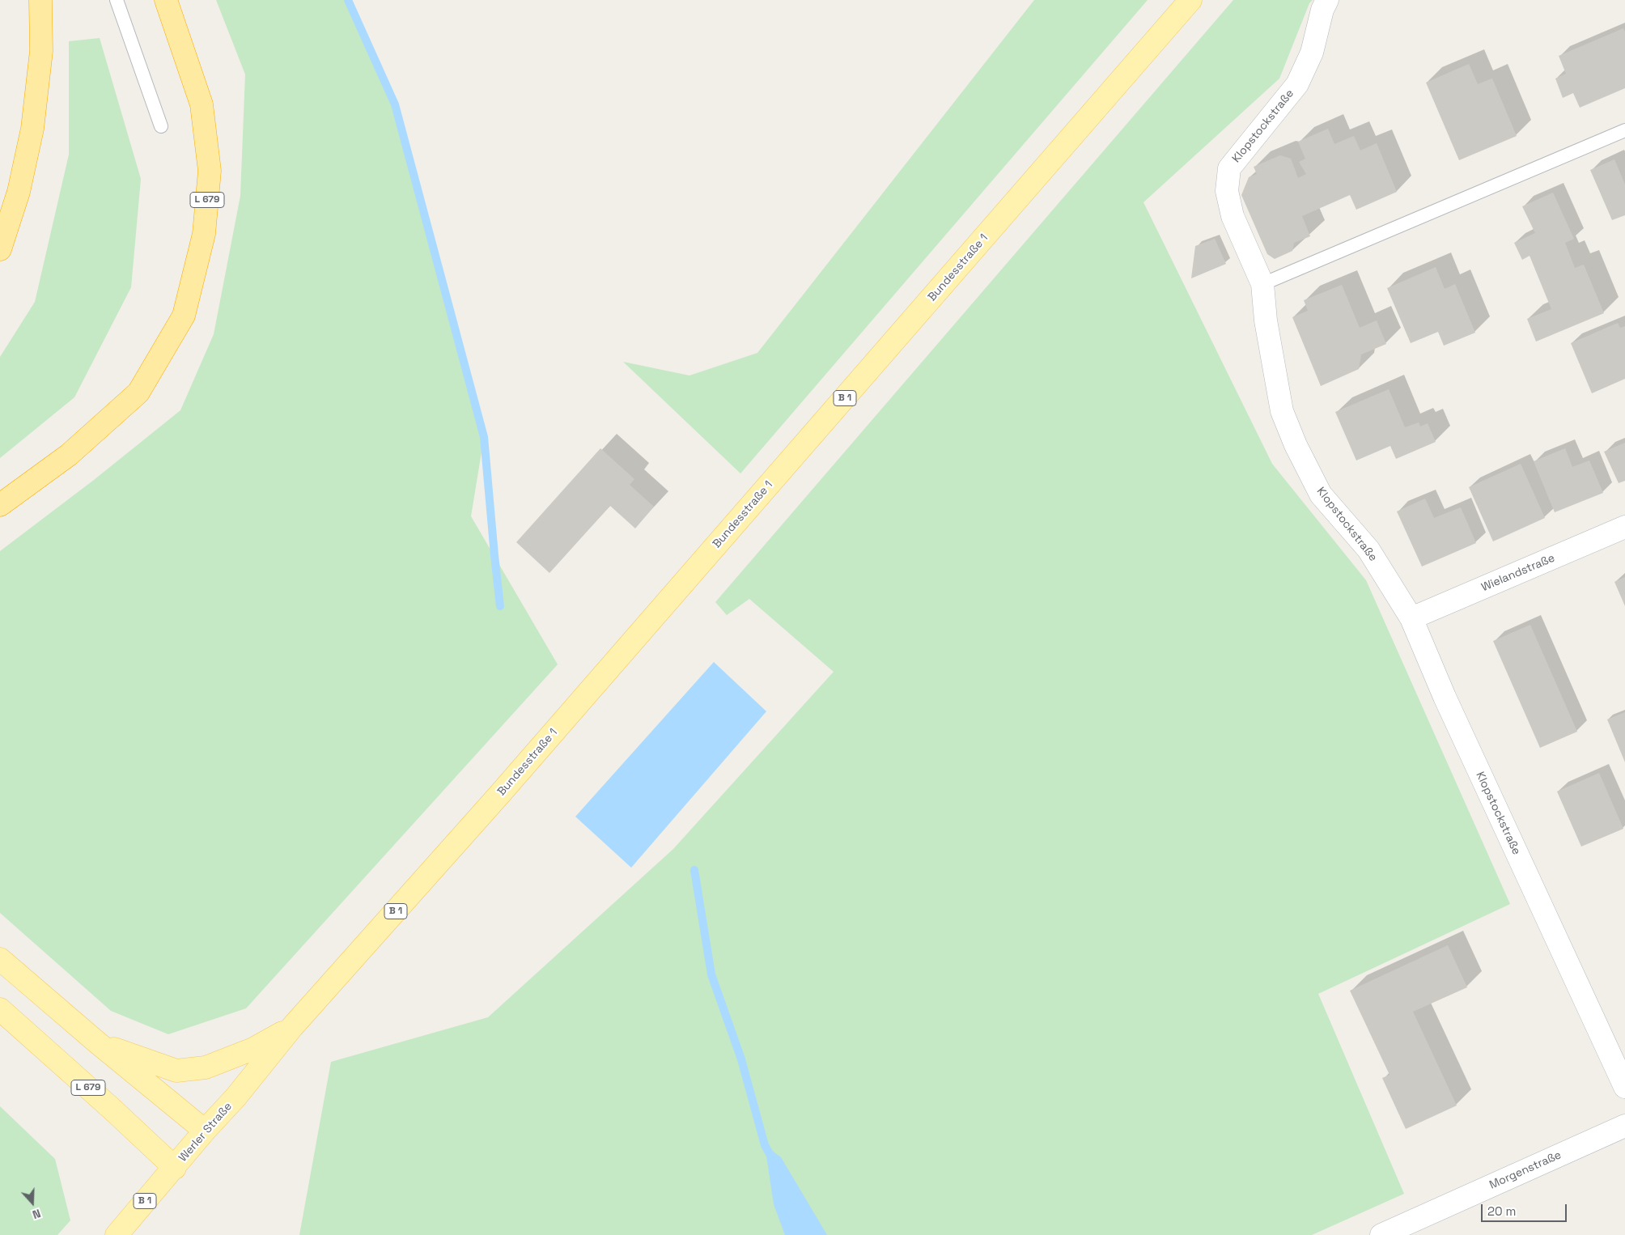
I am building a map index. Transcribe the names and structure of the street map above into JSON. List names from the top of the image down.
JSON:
{
  "streets": {
    "highway": ["L 679"],
    "main road": ["Bundesstraße 1", "B 1", "Werler Straße"],
    "street": ["Klopstockstraße", "Wielandstraße", "Morgenstraße"]
  },
  "crossings": [
    ["Klopstockstraße", "Wielandstraße"],
    ["L 679", "Werler Straße"],
    ["Bundesstraße 1", "B 1"],
    ["Bundesstraße 1", "Werler Straße"],
    ["B 1", "Werler Straße"]
  ],
  "scale_bar": "20 m",
  "north": "bottom"
}
